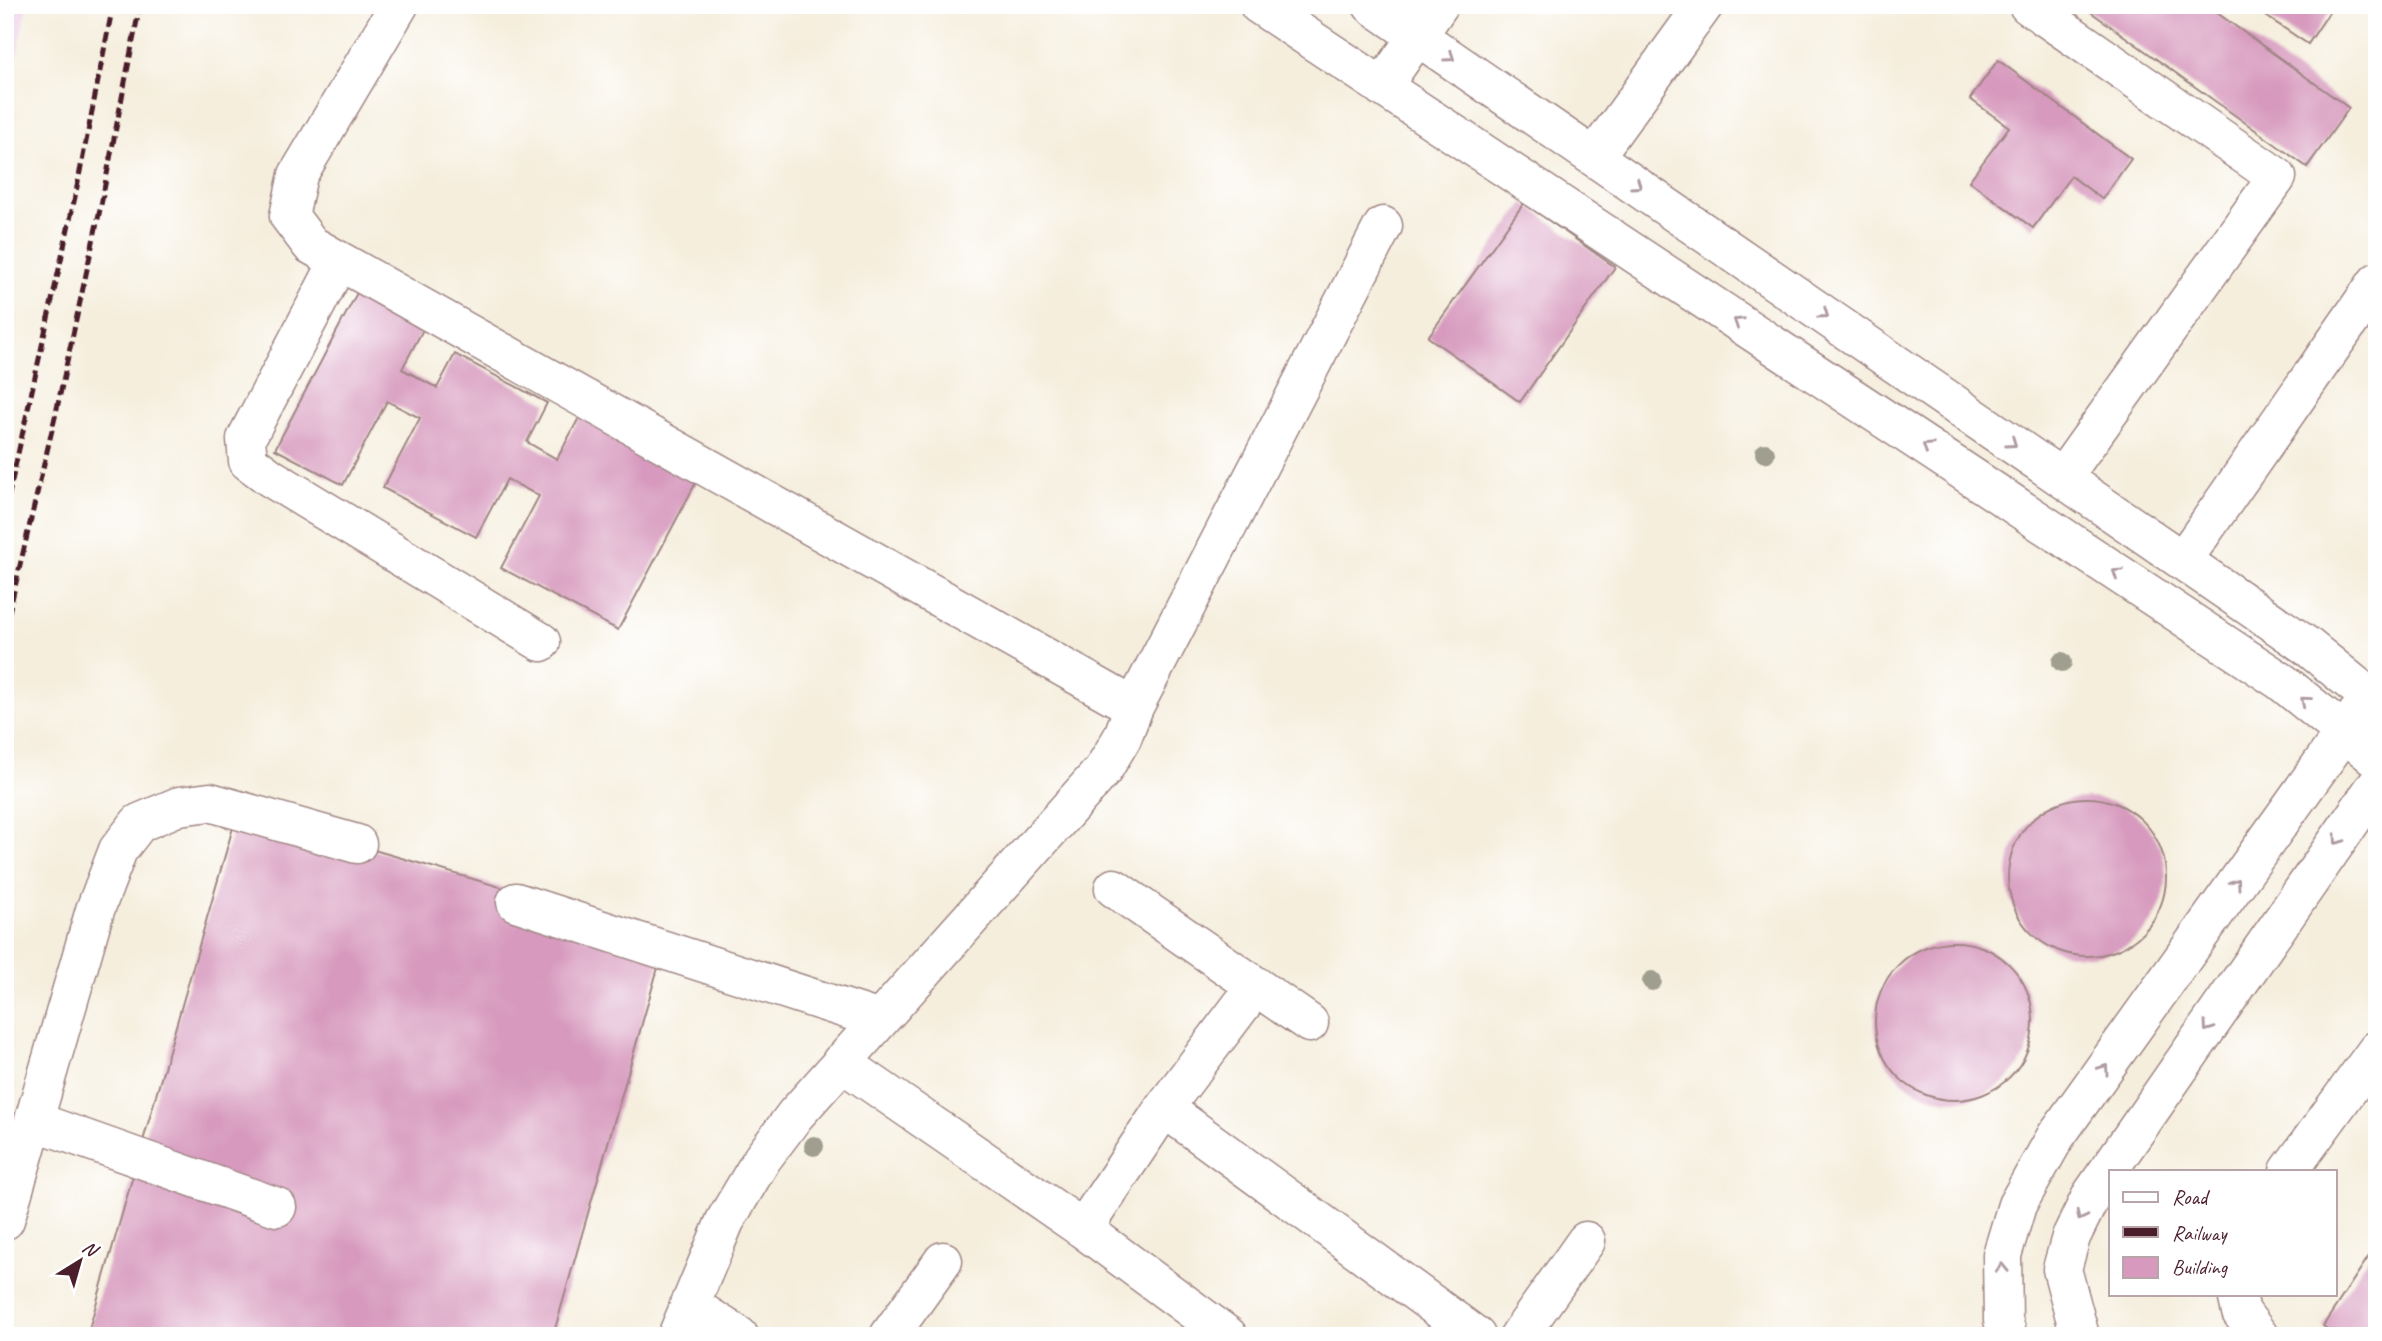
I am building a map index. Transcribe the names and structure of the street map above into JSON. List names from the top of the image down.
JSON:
{
  "legend": ["Road", "Railway", "Building"],
  "north": "top right"
}
